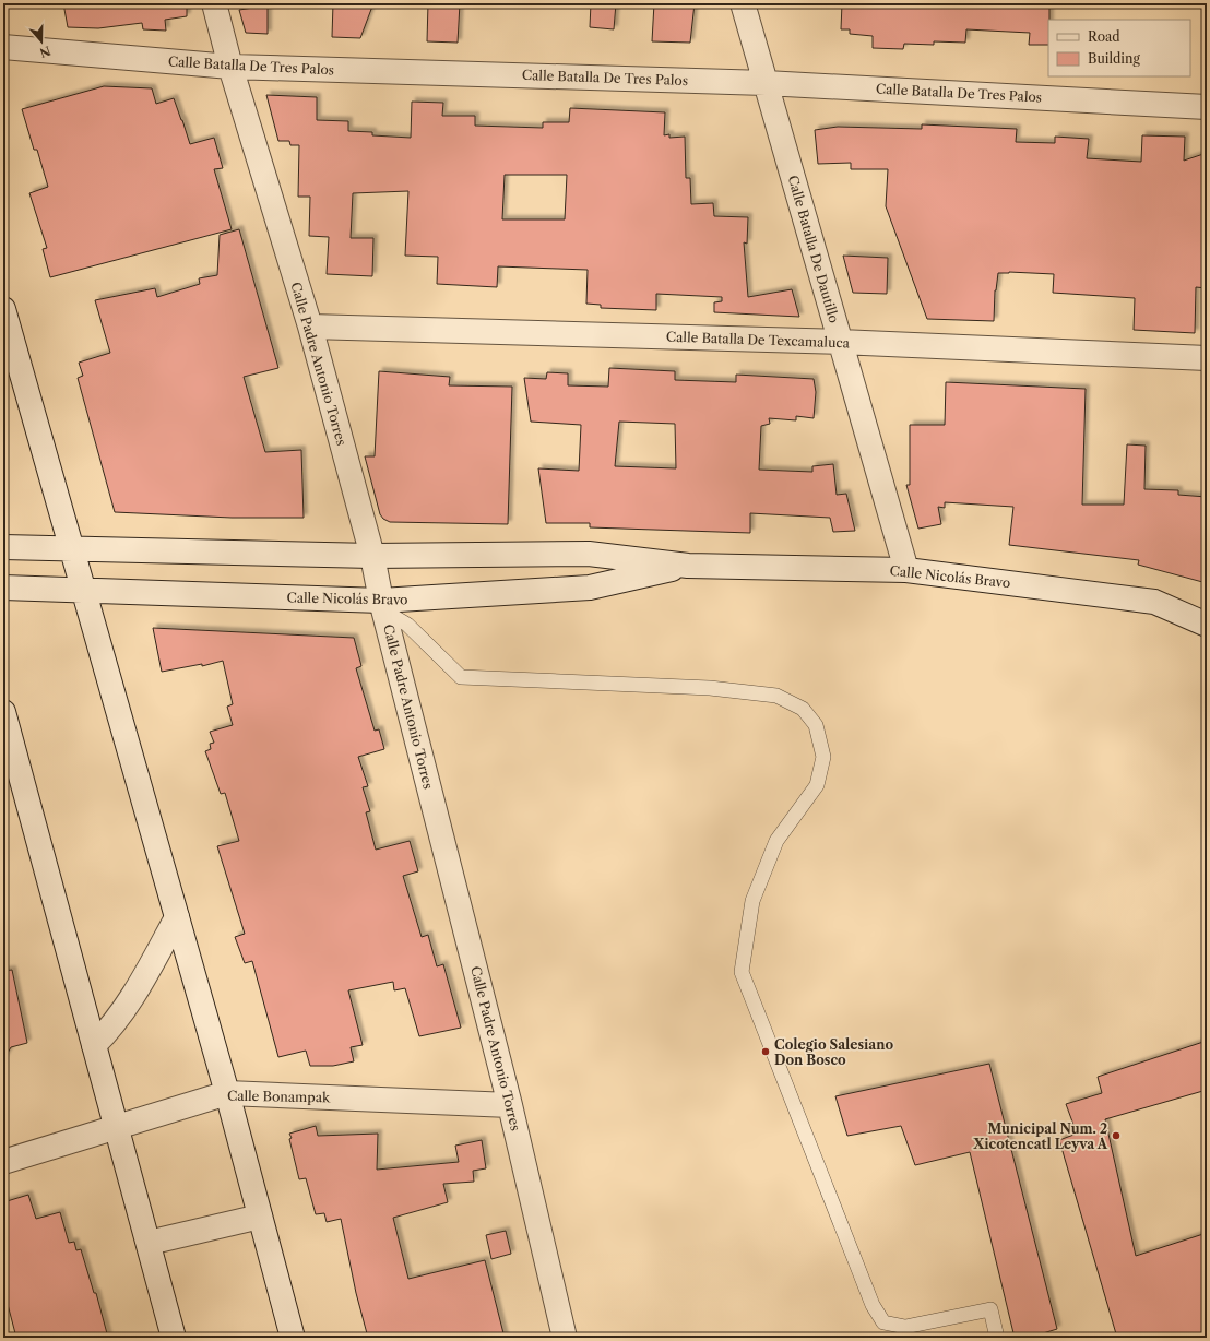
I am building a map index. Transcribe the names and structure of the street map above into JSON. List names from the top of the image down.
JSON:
{
  "streets": {
    "street": [
      "Calle Batalla De Tres Palos",
      "Calle Batalla De Dautillo",
      "Calle Batalla De Texcamaluca",
      "Calle Padre Antonio Torres",
      "Calle Nicolás Bravo",
      "Calle Bonampak"
    ]
  },
  "crossings": [
    ["Calle Batalla De Tres Palos", "Calle Batalla De Dautillo"],
    ["Calle Batalla De Tres Palos", "Calle Padre Antonio Torres"],
    ["Calle Batalla De Dautillo", "Calle Batalla De Texcamaluca"],
    ["Calle Batalla De Dautillo", "Calle Nicolás Bravo"],
    ["Calle Batalla De Texcamaluca", "Calle Padre Antonio Torres"],
    ["Calle Padre Antonio Torres", "Calle Nicolás Bravo"],
    ["Calle Padre Antonio Torres", "Calle Bonampak"]
  ],
  "places": ["Colegio Salesiano Don Bosco", "Municipal Num. 2 Xicotencatl Leyva A"],
  "legend": ["Road", "Building"],
  "north": "bottom"
}
